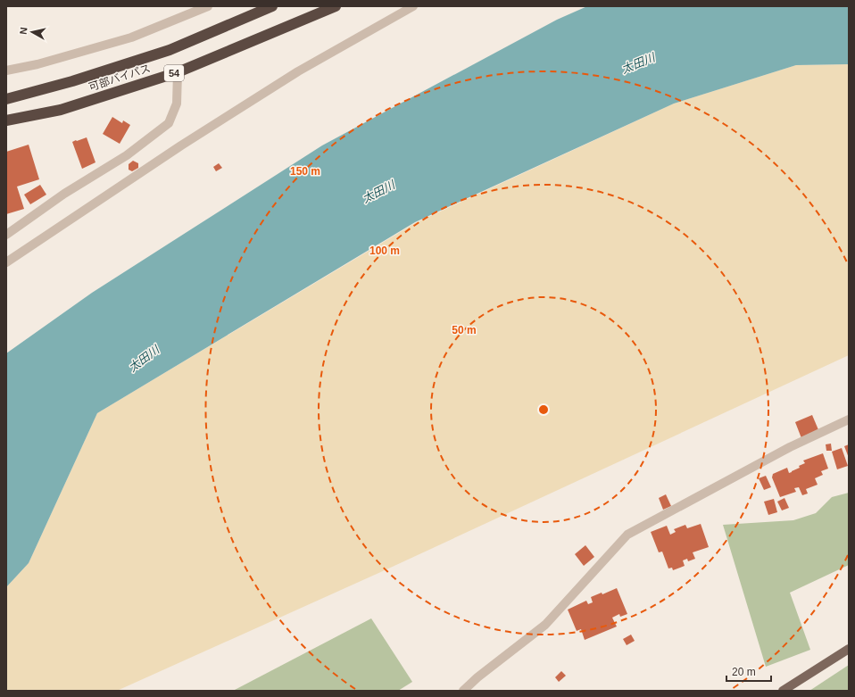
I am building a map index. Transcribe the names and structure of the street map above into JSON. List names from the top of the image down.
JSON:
{
  "streets": {
    "highway": ["54", "可部バイパス"]
  },
  "water": ["太田川"],
  "scale_bar": "20 m",
  "north": "left",
  "rings": ["150 m", "100 m", "50 m"]
}
